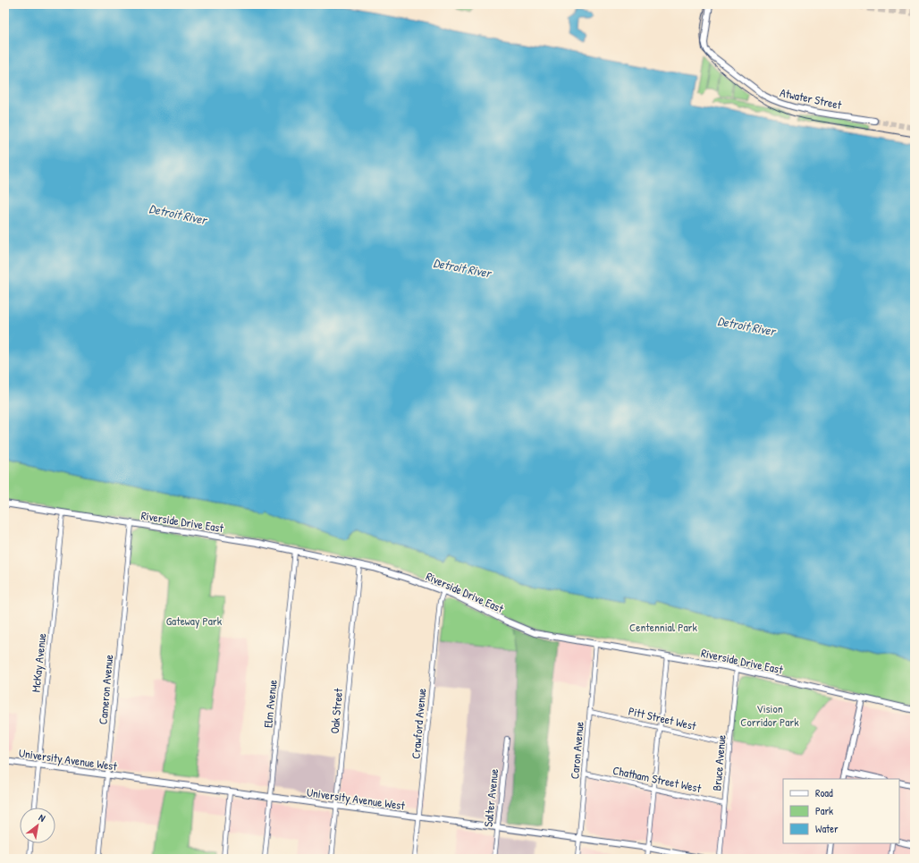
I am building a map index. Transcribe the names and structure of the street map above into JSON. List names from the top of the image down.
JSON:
{
  "streets": {
    "main road": ["Atwater Street", "Riverside Drive East", "University Avenue West"],
    "street": [
      "McKay Avenue",
      "Cameron Avenue",
      "Elm Avenue",
      "Oak Street",
      "Pitt Street West",
      "Crawford Avenue",
      "Caron Avenue",
      "Bruce Avenue",
      "Chatham Street West",
      "Salter Avenue"
    ]
  },
  "crossings": [
    ["Riverside Drive East", "McKay Avenue"],
    ["Riverside Drive East", "Cameron Avenue"],
    ["Riverside Drive East", "Elm Avenue"],
    ["Riverside Drive East", "Oak Street"],
    ["Riverside Drive East", "Crawford Avenue"],
    ["Riverside Drive East", "Caron Avenue"],
    ["Riverside Drive East", "Bruce Avenue"],
    ["McKay Avenue", "University Avenue West"],
    ["Cameron Avenue", "University Avenue West"],
    ["Elm Avenue", "University Avenue West"],
    ["Oak Street", "University Avenue West"],
    ["Pitt Street West", "Caron Avenue"],
    ["Pitt Street West", "Bruce Avenue"],
    ["Crawford Avenue", "University Avenue West"],
    ["Caron Avenue", "University Avenue West"],
    ["Caron Avenue", "Chatham Street West"],
    ["University Avenue West", "Salter Avenue"],
    ["Bruce Avenue", "Chatham Street West"]
  ],
  "water": ["Detroit River"],
  "parks": ["Gateway Park", "Centennial Park", "Vision Corridor Park"],
  "legend": ["Road", "Park", "Water"],
  "north": "top right"
}
